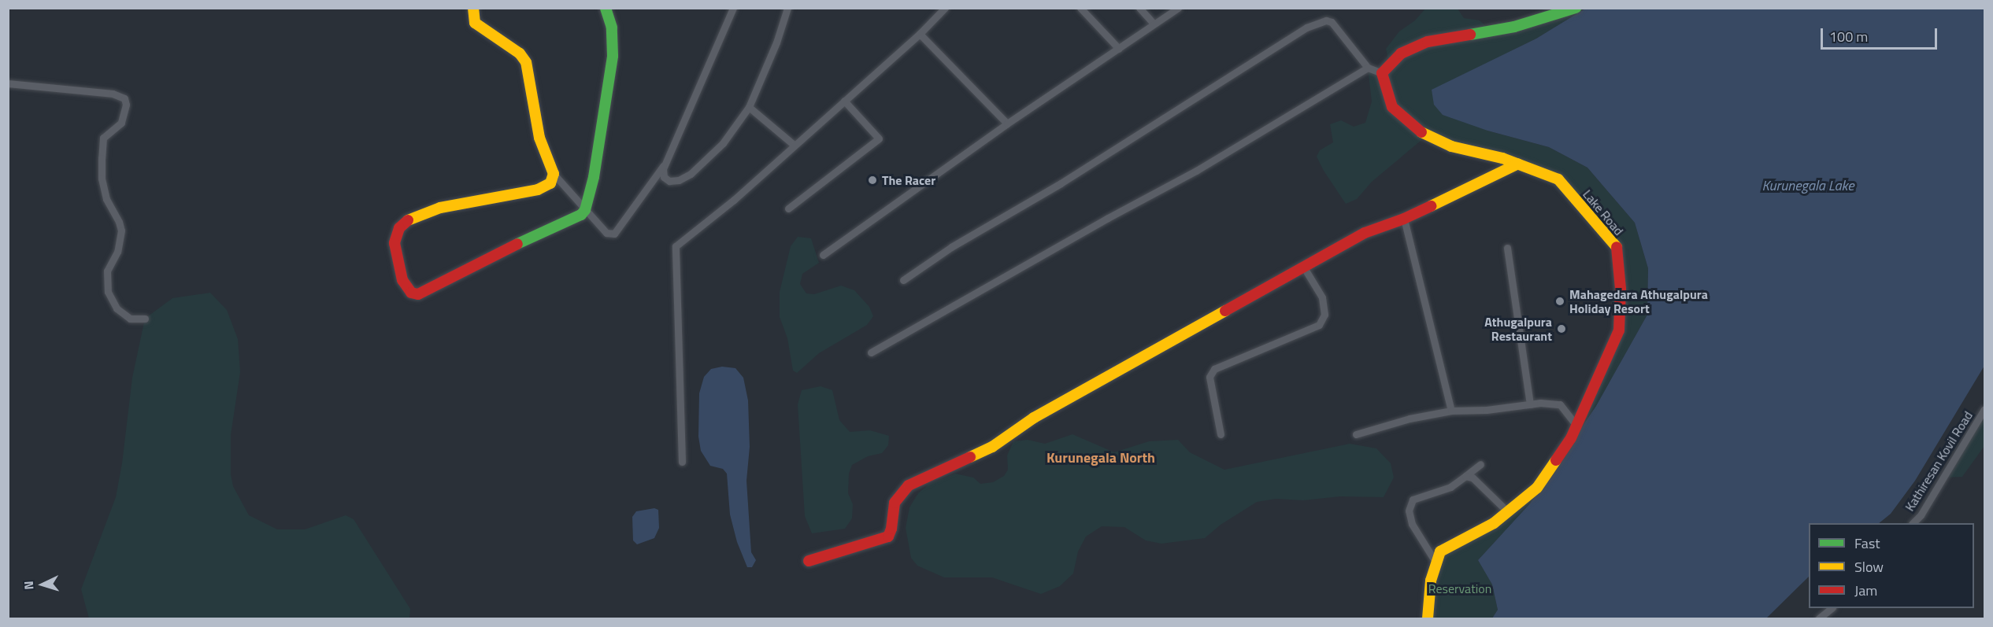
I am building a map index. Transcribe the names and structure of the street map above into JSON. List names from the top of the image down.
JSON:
{
  "streets": {
    "street": ["Lake Road", "Kathiresan Kovil Road"]
  },
  "districts": ["Kurunegala North"],
  "water": ["Kurunegala Lake"],
  "parks": ["Reservation"],
  "places": ["The Racer", "Mahagedara Athugalpura Holiday Resort", "Athugalpura Restaurant"],
  "legend": ["Fast", "Slow", "Jam"],
  "scale_bar": "100 m",
  "north": "left"
}
